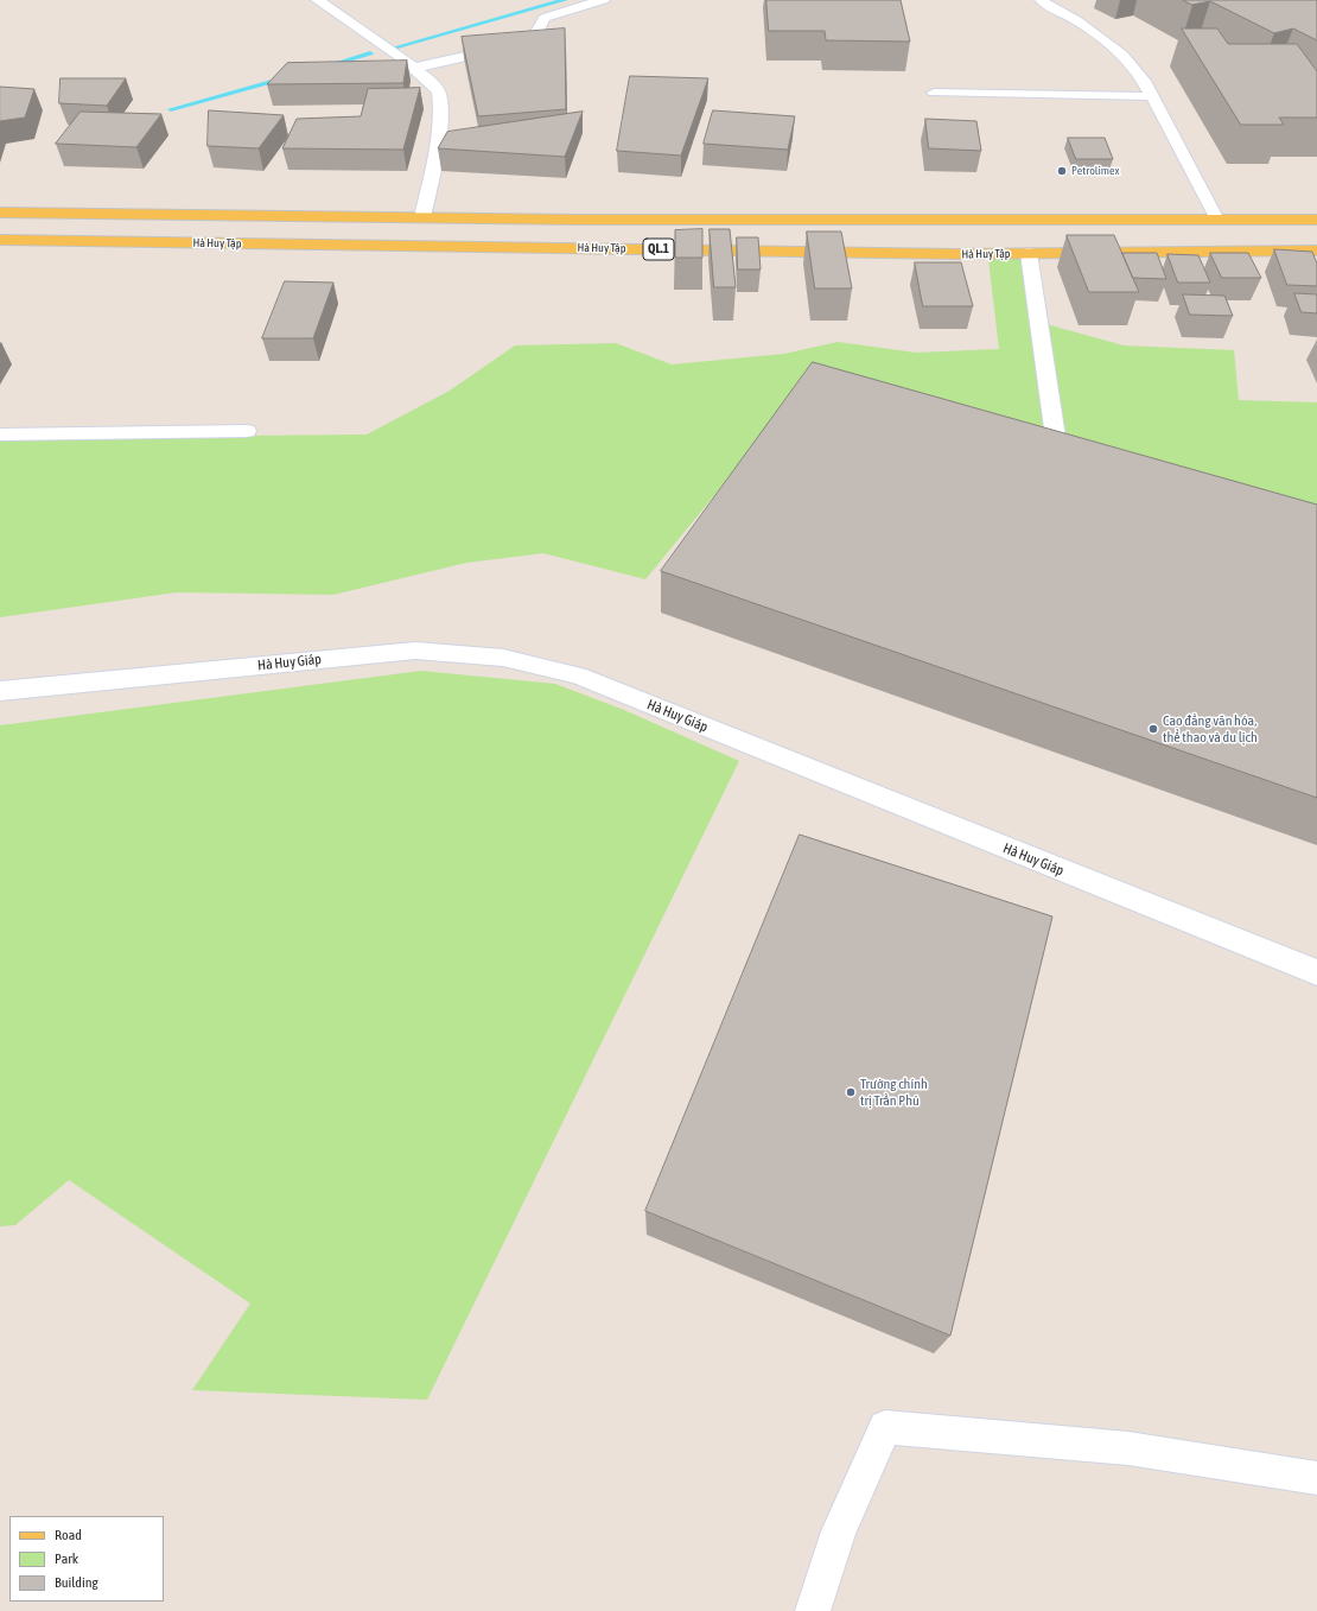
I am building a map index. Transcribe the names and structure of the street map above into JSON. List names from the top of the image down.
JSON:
{
  "streets": {
    "main road": ["Hà Huy Tập", "QL.1"],
    "street": ["Hà Huy Giáp"]
  },
  "places": ["Petrolimex", "Cao đẳng văn hóa, thể thao và du lịch", "Trường chính trị Trần Phú"],
  "legend": ["Road", "Park", "Building"]
}
